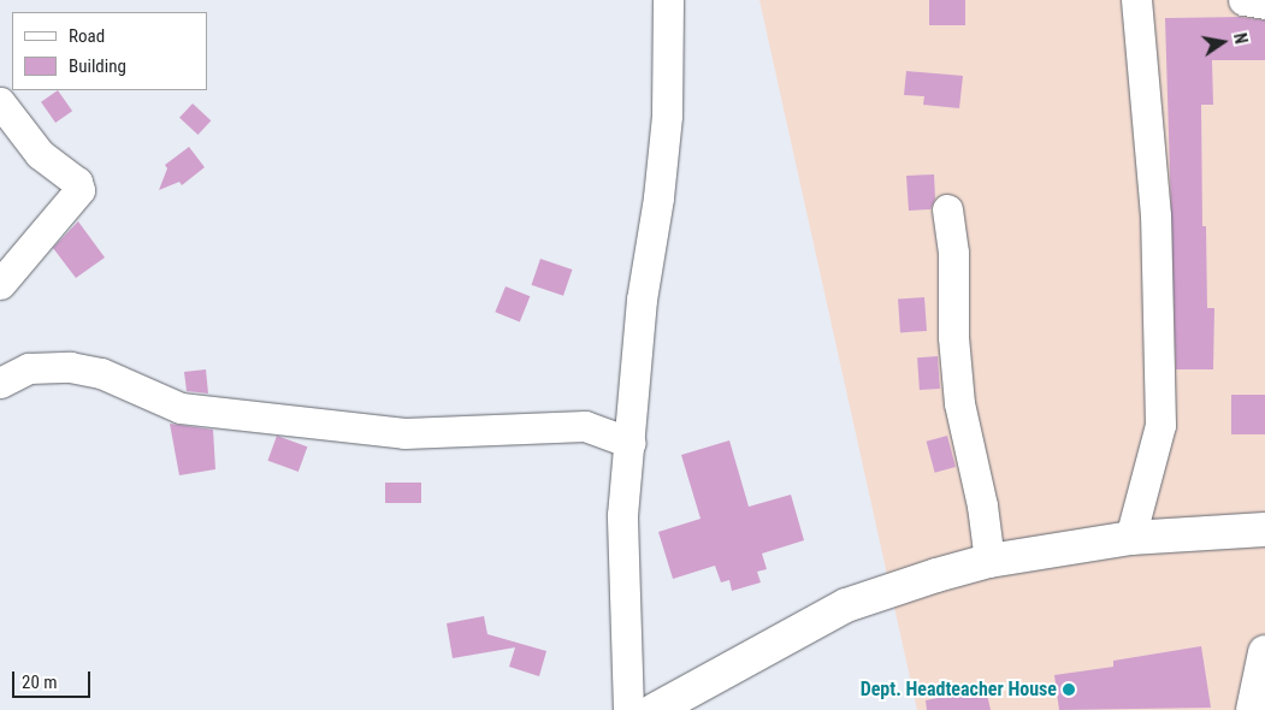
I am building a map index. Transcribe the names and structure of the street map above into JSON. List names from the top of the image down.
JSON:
{
  "places": ["Dept. Headteacher House"],
  "legend": ["Road", "Building"],
  "scale_bar": "20 m",
  "north": "right"
}
